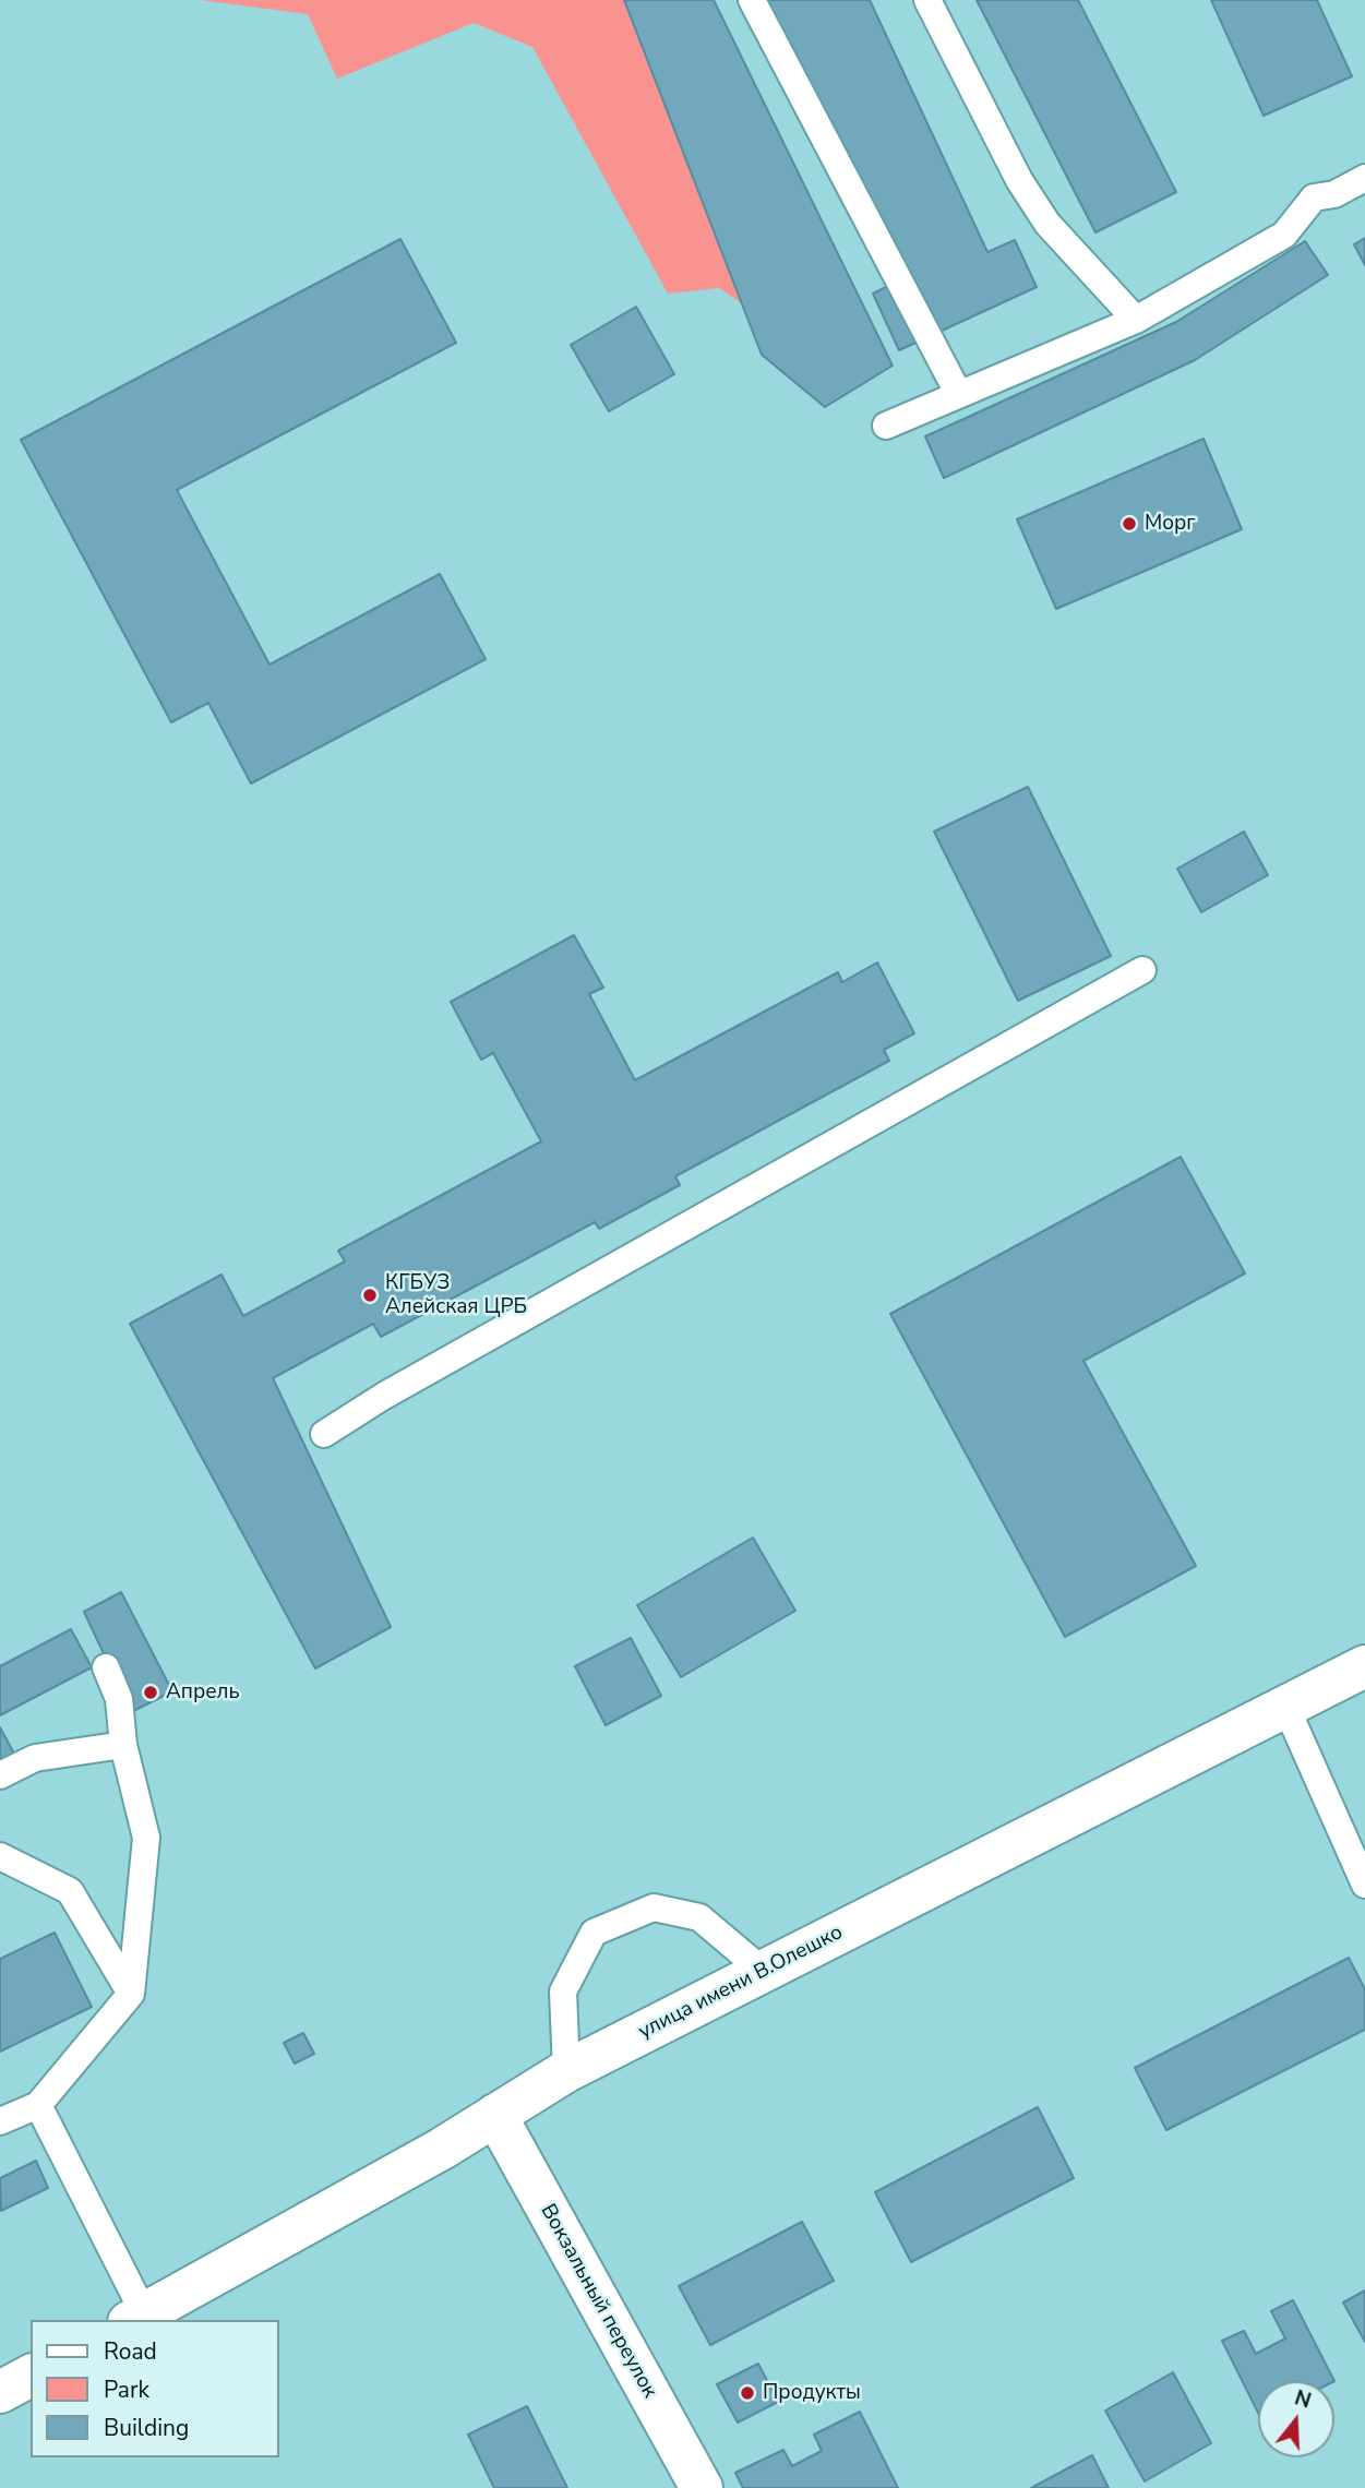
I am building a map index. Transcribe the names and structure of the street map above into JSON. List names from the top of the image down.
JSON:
{
  "streets": {
    "street": ["улица имени В.Олешко", "Вокзальный переулок"]
  },
  "crossings": [
    ["улица имени В.Олешко", "Вокзальный переулок"]
  ],
  "places": [
    "Морг",
    "КГБУЗ Алейская ЦРБ",
    "Апрель",
    "Продукты"
  ],
  "legend": ["Road", "Park", "Building"],
  "north": "top"
}
